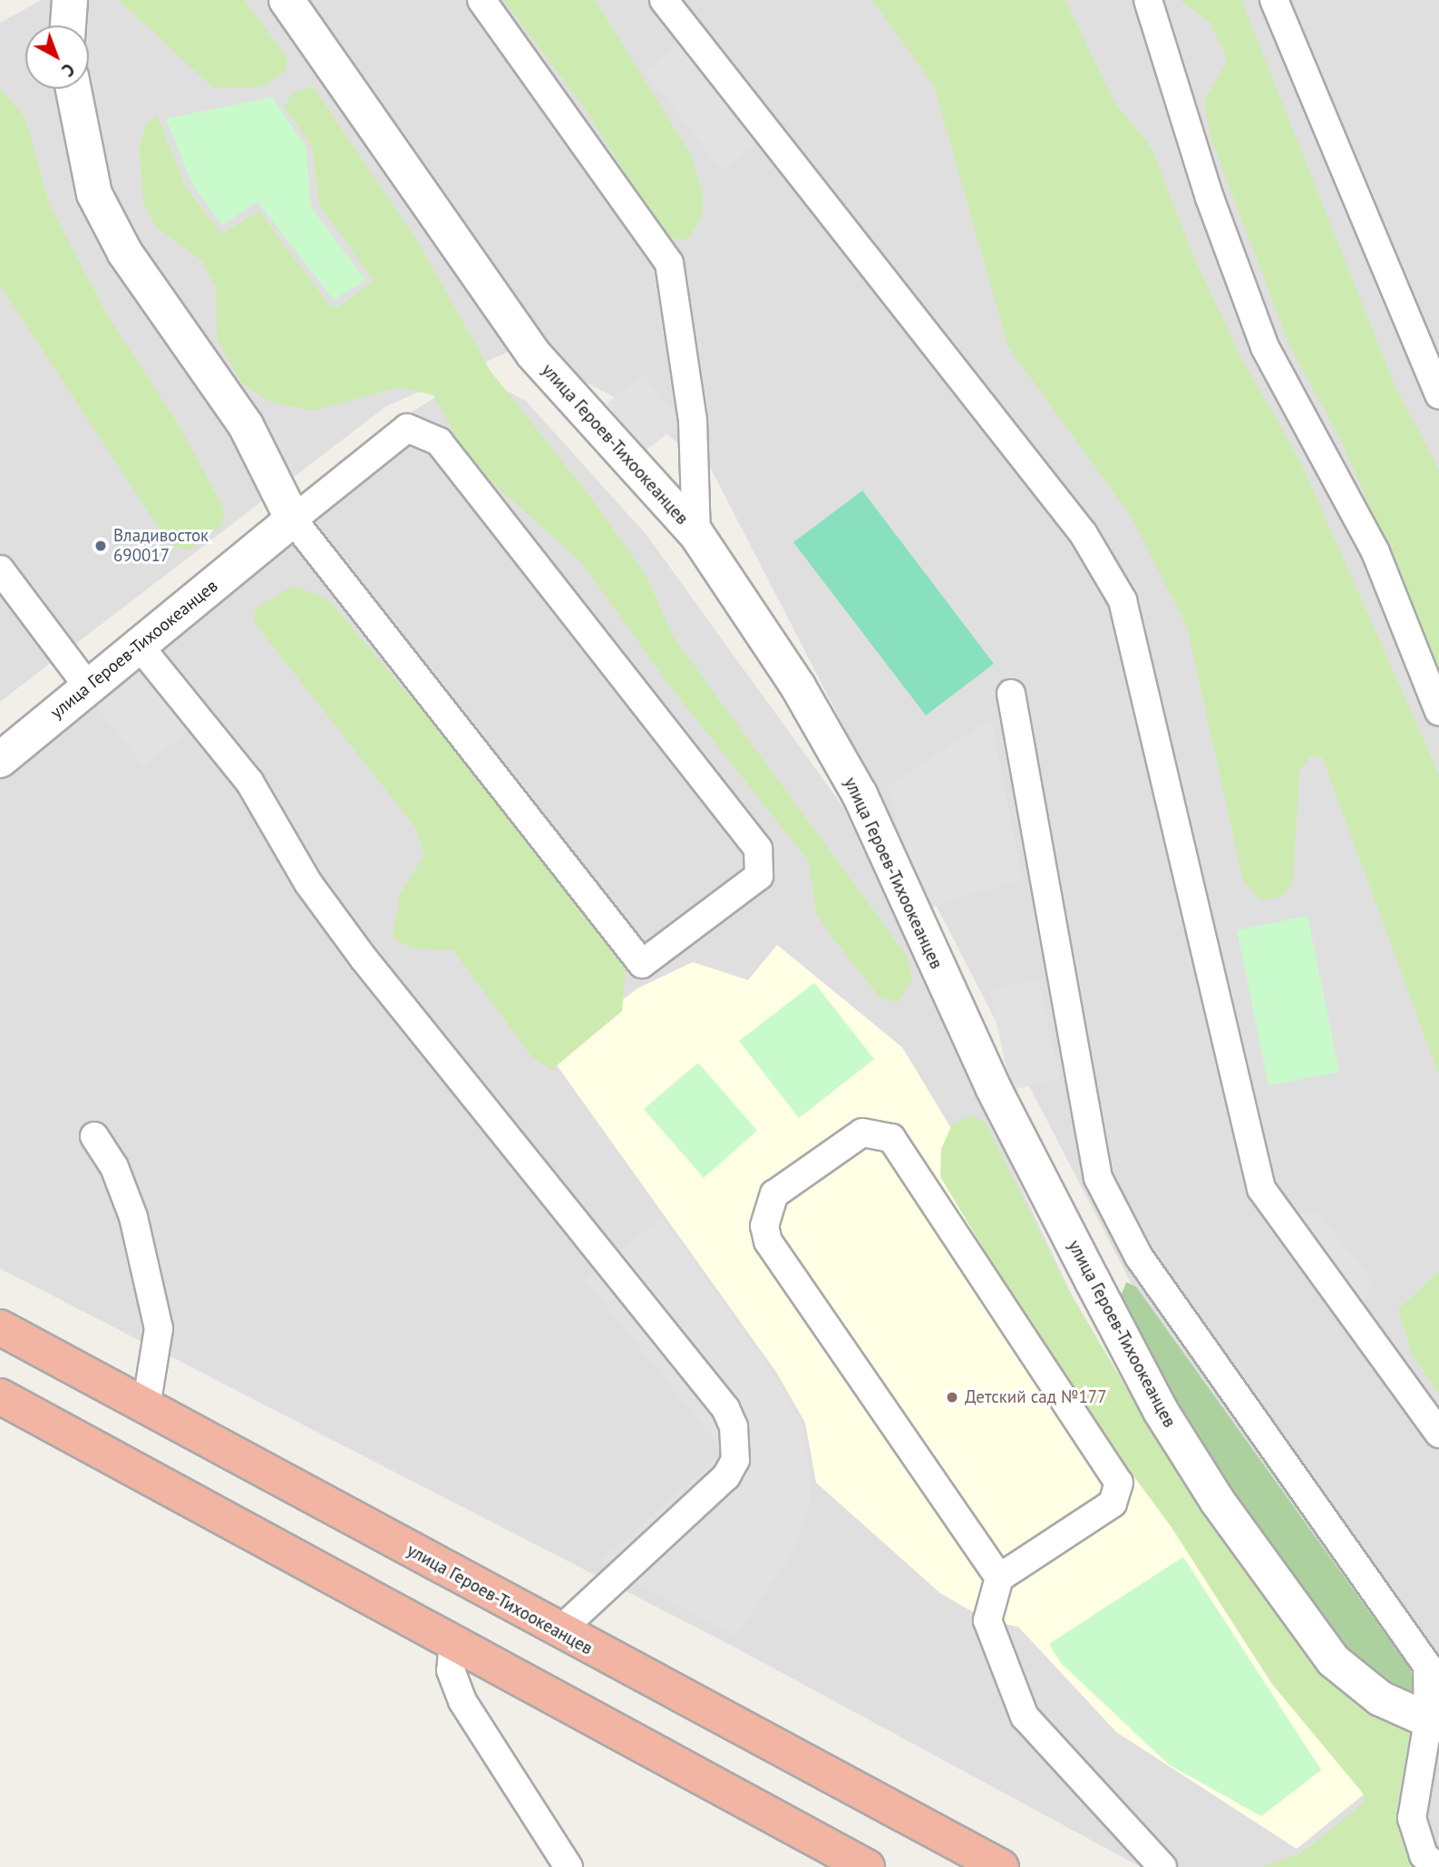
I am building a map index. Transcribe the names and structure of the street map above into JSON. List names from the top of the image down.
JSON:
{
  "streets": {
    "highway": ["улица Героев-Тихоокеанцев"]
  },
  "places": ["Владивосток 690017", "Детский сад №177"],
  "north": "bottom right"
}
